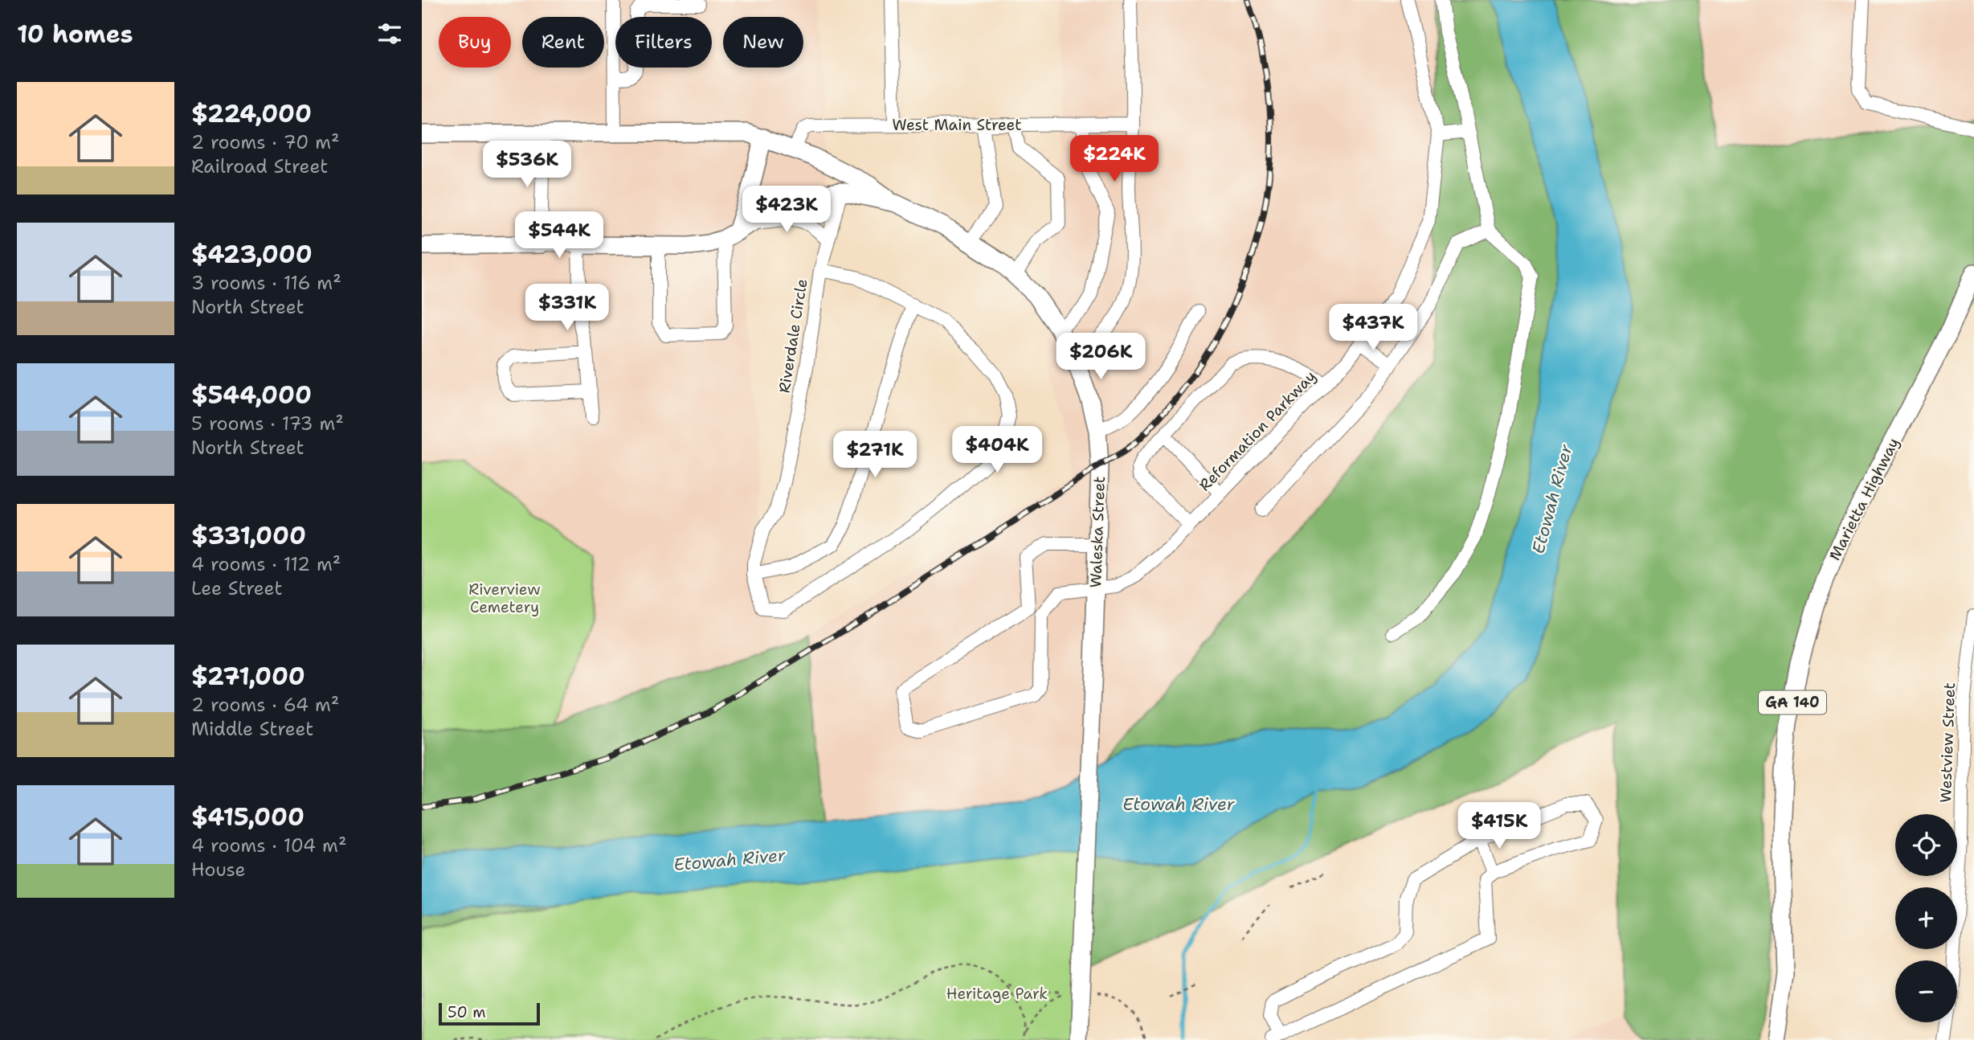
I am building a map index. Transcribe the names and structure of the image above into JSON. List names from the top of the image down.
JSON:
{
  "streets": {
    "main road": ["Marietta Highway", "Waleska Street", "GA 140"],
    "street": [
      "West Main Street",
      "Riverdale Circle",
      "Reformation Parkway",
      "Westview Street"
    ]
  },
  "crossings": [
    ["Reformation Parkway", "Waleska Street"]
  ],
  "water": ["Etowah River"],
  "parks": ["Riverview Cemetery", "Heritage Park"],
  "scale_bar": "50 m",
  "page": {
    "heading": "10 homes",
    "chip": [
      "Buy",
      "Rent",
      "Filters",
      "New"
    ],
    "list": [
      {
        "name": "$224,000",
        "note": "2 rooms · 70 m² · Railroad Street"
      },
      {
        "name": "$423,000",
        "note": "3 rooms · 116 m² · North Street"
      },
      {
        "name": "$544,000",
        "note": "5 rooms · 173 m² · North Street"
      },
      {
        "name": "$331,000",
        "note": "4 rooms · 112 m² · Lee Street"
      },
      {
        "name": "$271,000",
        "note": "2 rooms · 64 m² · Middle Street"
      },
      {
        "name": "$415,000",
        "note": "4 rooms · 104 m² · House"
      }
    ],
    "price": [
      "$224K",
      "$536K",
      "$423K",
      "$544K",
      "$331K",
      "$437K",
      "$206K",
      "$404K",
      "$271K",
      "$415K"
    ],
    "map_buttons": ["+", "−"],
    "scale": "50 m"
  }
}
